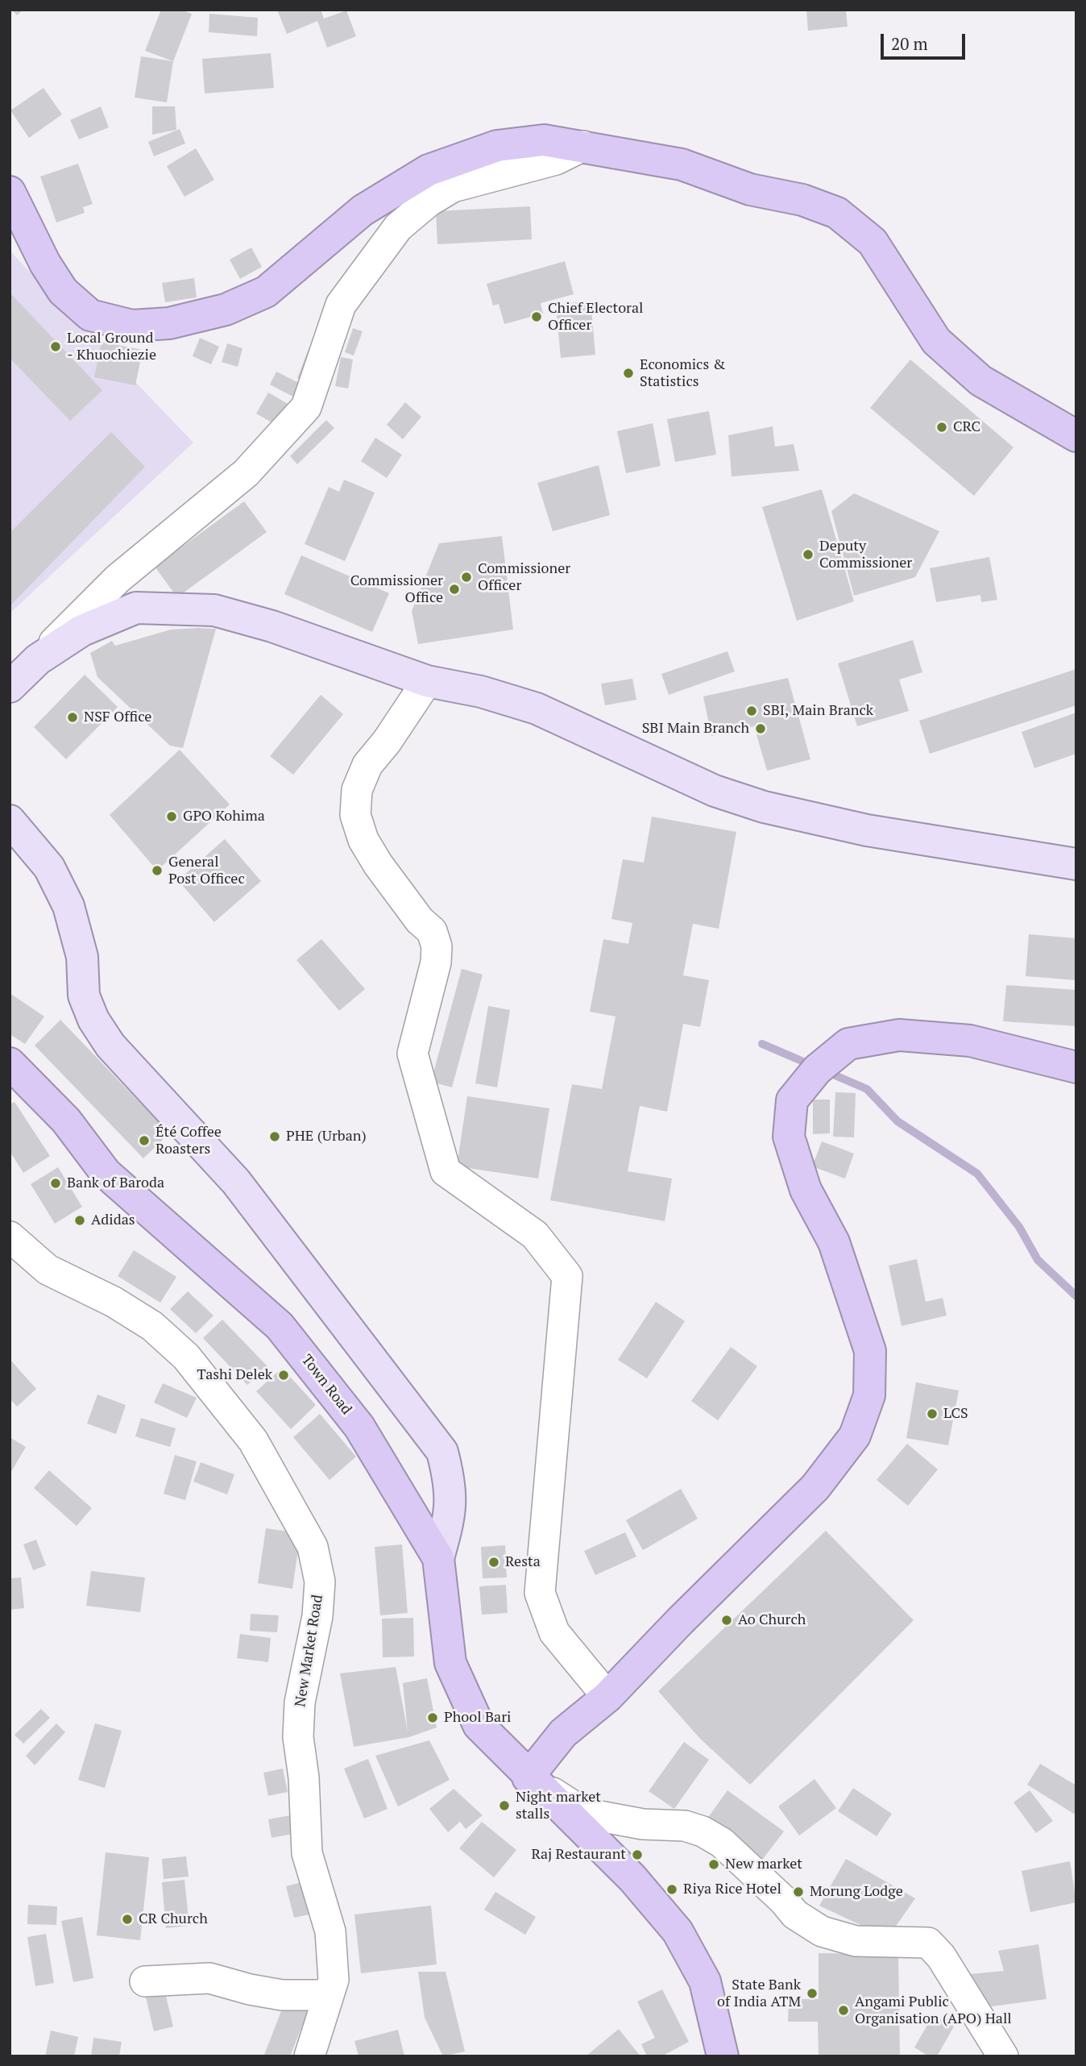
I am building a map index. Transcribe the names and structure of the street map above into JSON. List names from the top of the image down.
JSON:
{
  "streets": {
    "highway": ["Town Road"],
    "street": ["New Market Road"]
  },
  "places": [
    "Chief Electoral Officer",
    "Local Ground - Khuochiezie",
    "Economics & Statistics",
    "CRC",
    "Deputy Commissioner",
    "Commissioner Officer",
    "Commissioner Office",
    "SBI, Main Branck",
    "NSF Office",
    "SBI Main Branch",
    "GPO Kohima",
    "General Post Officec",
    "PHE (Urban)",
    "Été Coffee Roasters",
    "Bank of Baroda",
    "Adidas",
    "Tashi Delek",
    "LCS",
    "Resta",
    "Ao Church",
    "Phool Bari",
    "Night market stalls",
    "Raj Restaurant",
    "New market",
    "Riya Rice Hotel",
    "Morung Lodge",
    "CR Church",
    "State Bank of India ATM",
    "Angami Public Organisation (APO) Hall"
  ],
  "scale_bar": "20 m"
}
